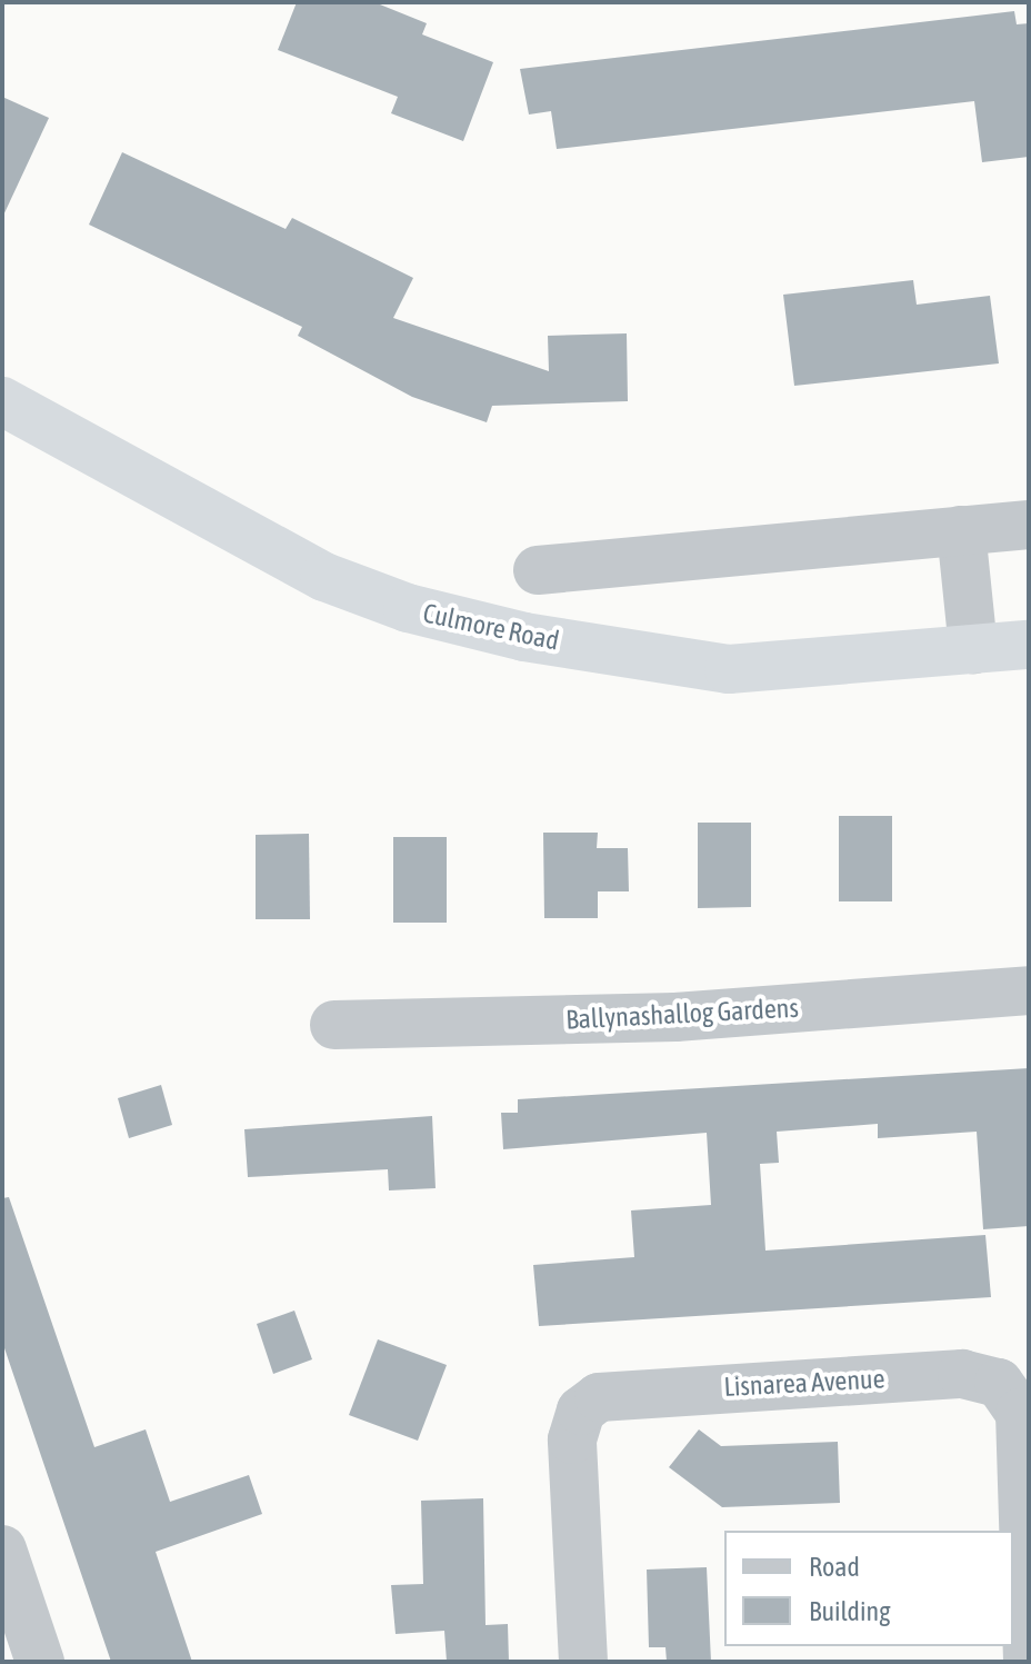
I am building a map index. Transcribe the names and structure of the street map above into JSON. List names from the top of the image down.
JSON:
{
  "streets": {
    "highway": ["Culmore Road"],
    "street": ["Ballynashallog Gardens", "Lisnarea Avenue"]
  },
  "legend": ["Road", "Building"]
}
